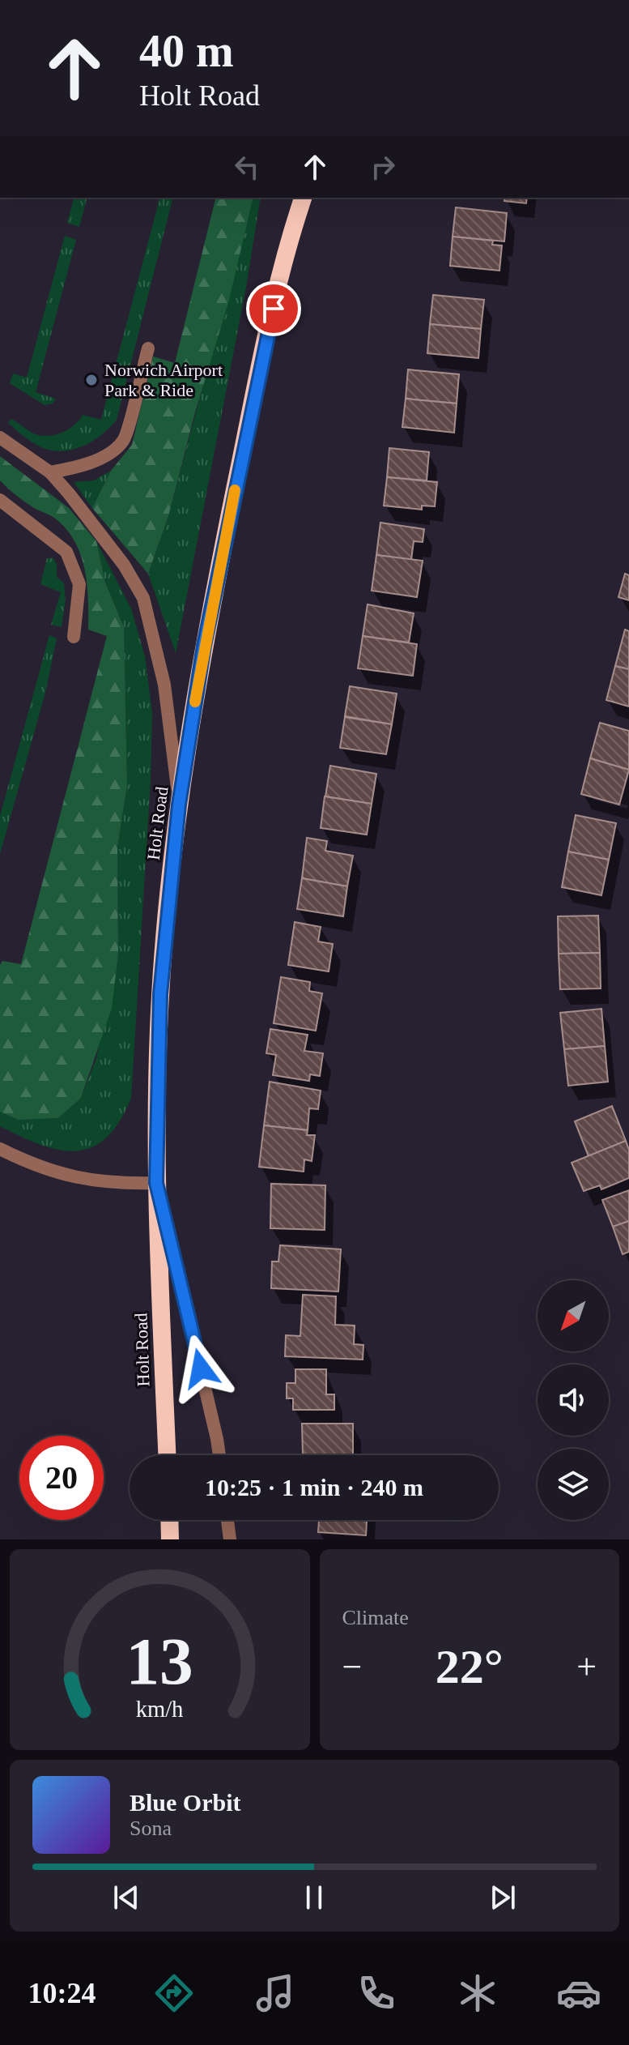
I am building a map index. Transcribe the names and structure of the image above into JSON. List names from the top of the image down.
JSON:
{
  "streets": {
    "highway": ["Holt Road"]
  },
  "places": ["Norwich Airport Park & Ride"],
  "north": "bottom left",
  "page": {
    "turn": ["40 m", "Holt Road"],
    "limit": "20",
    "trip": "10:25 · 1 min · 240 m",
    "tile": "Climate",
    "heat": ["−", "22°", "+"],
    "song": ["Blue Orbit", "Sona"],
    "tabs": "10:24",
    "gauge": ["13", "km/h"]
  }
}
